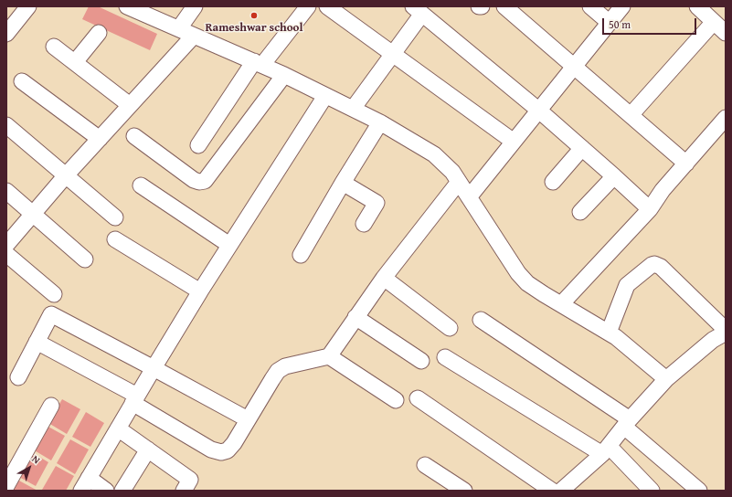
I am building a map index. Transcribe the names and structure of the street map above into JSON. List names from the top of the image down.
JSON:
{
  "places": ["Rameshwar school"],
  "scale_bar": "50 m",
  "north": "top right"
}
